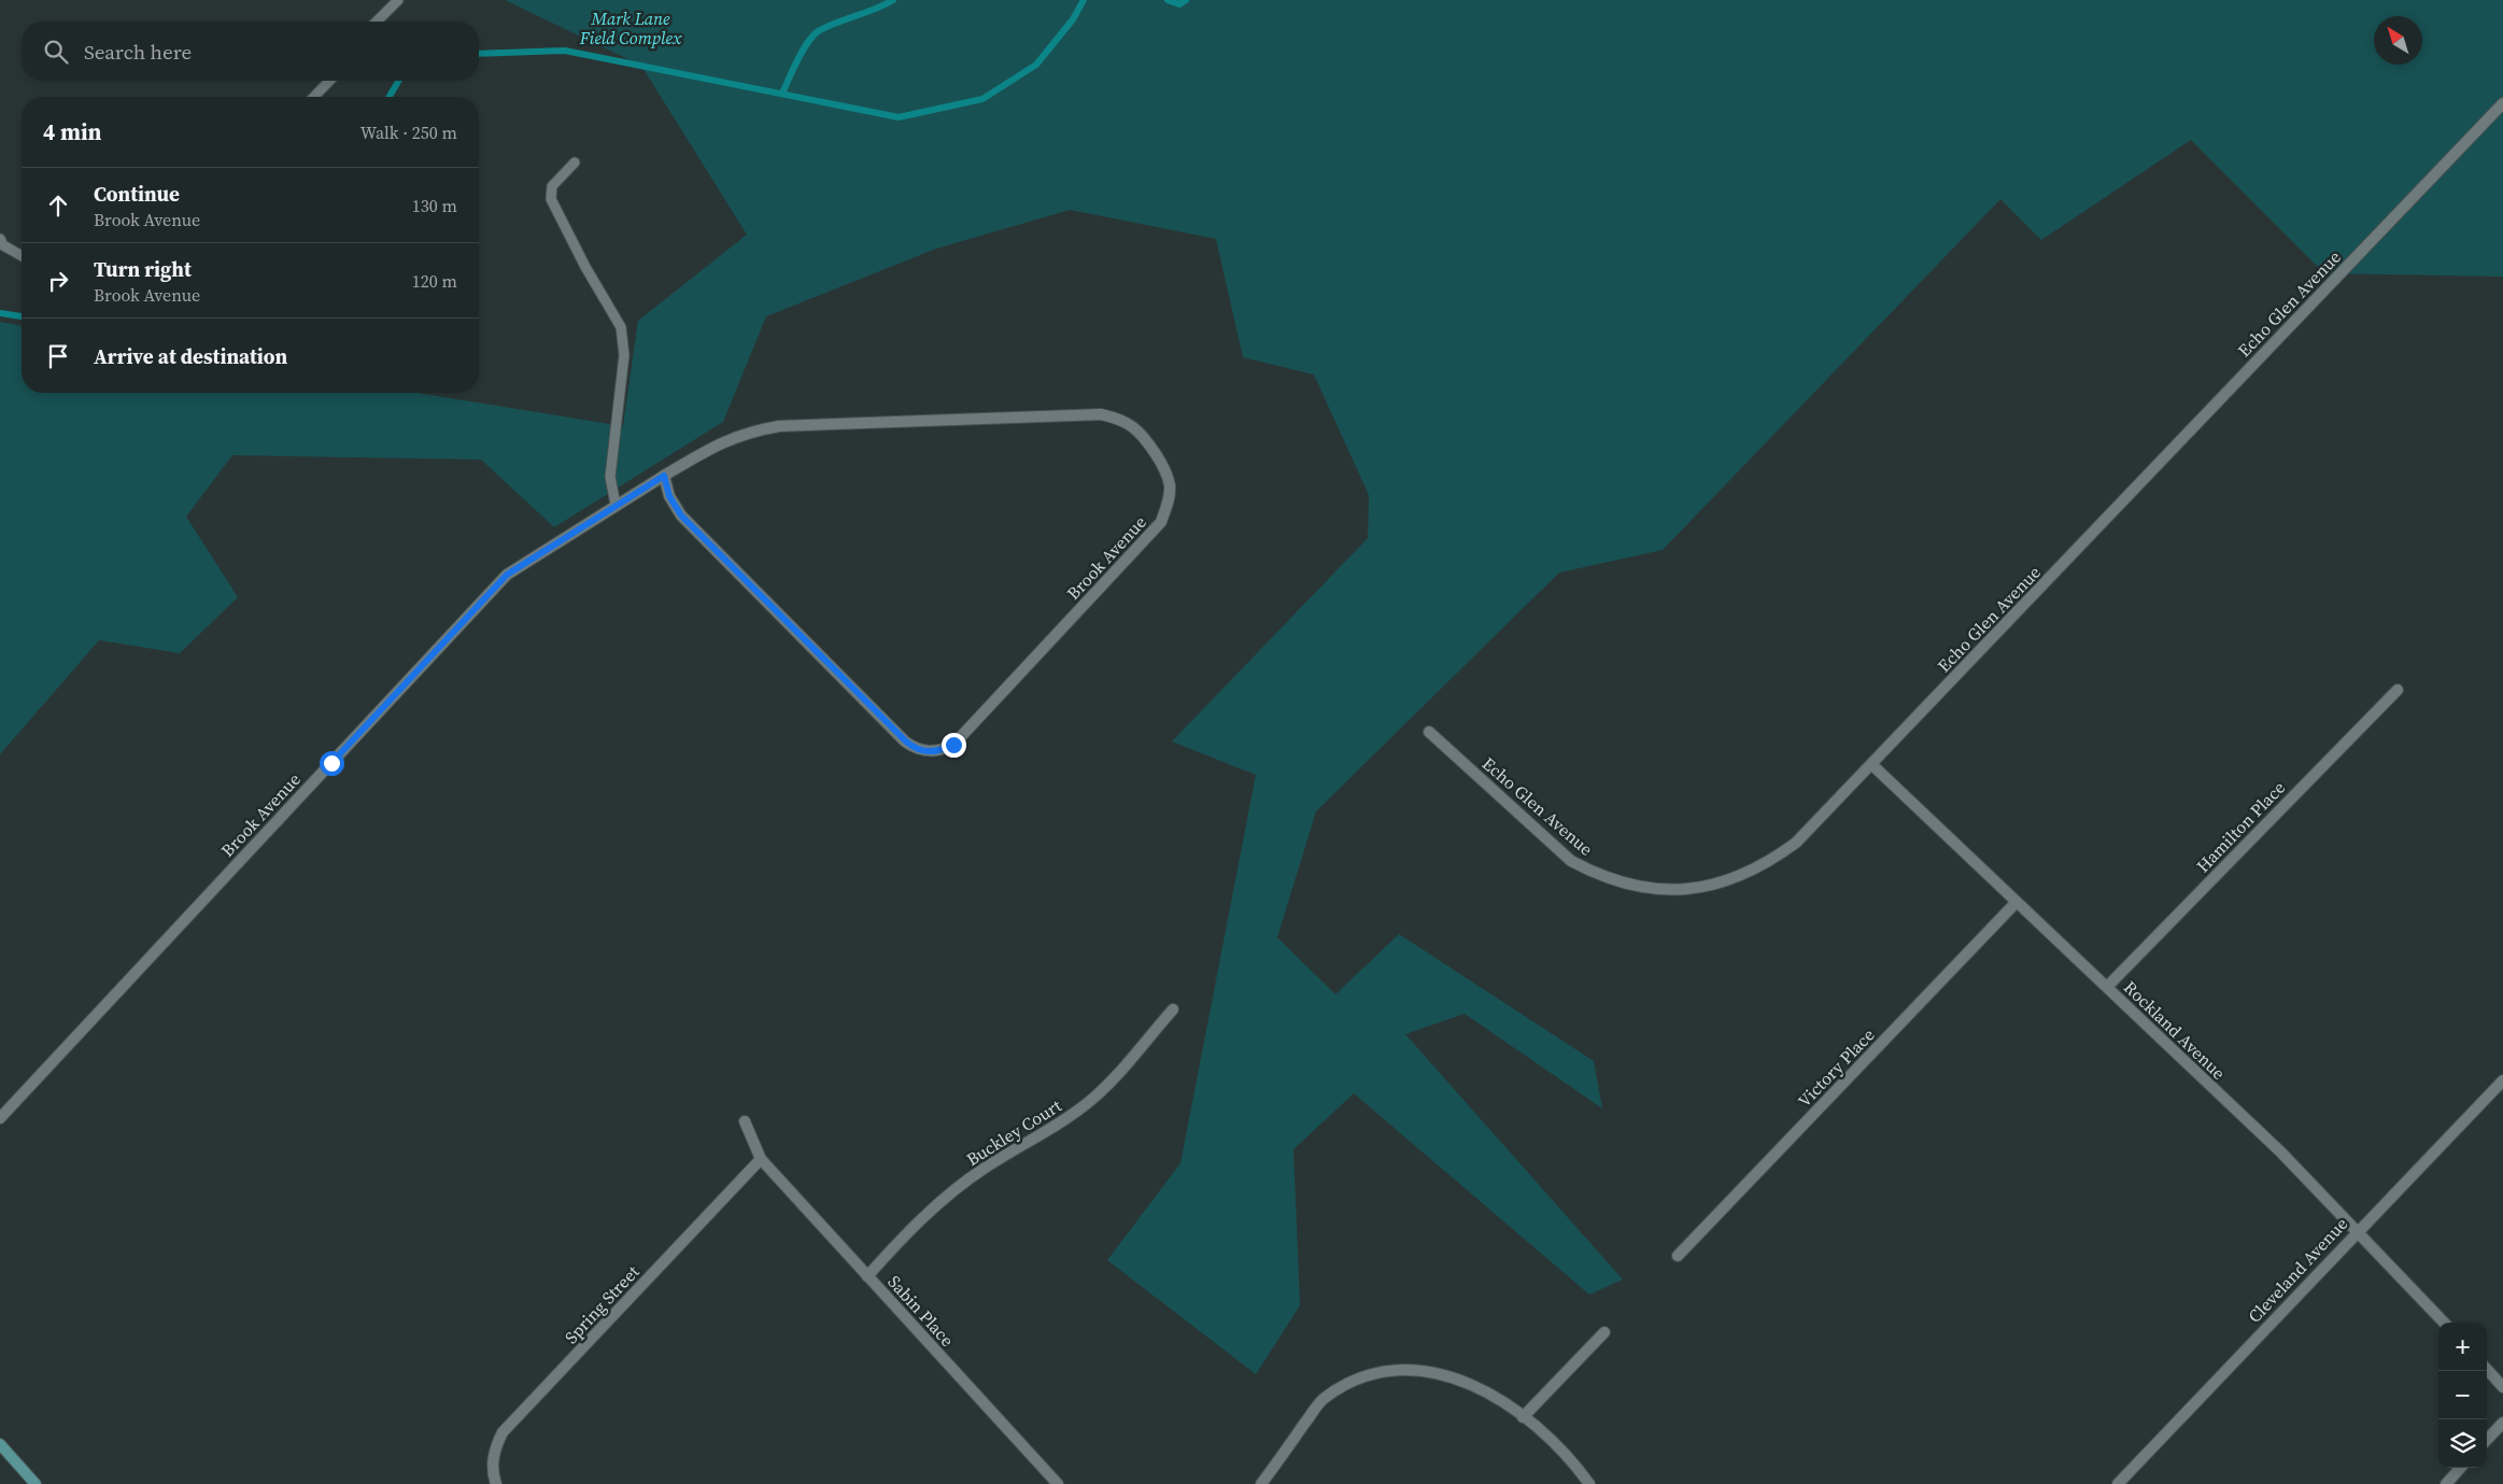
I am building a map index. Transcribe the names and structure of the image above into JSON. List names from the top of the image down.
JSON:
{
  "streets": {
    "street": [
      "Echo Glen Avenue",
      "Brook Avenue",
      "Hamilton Place",
      "Rockland Avenue",
      "Victory Place",
      "Buckley Court",
      "Cleveland Avenue",
      "Spring Street",
      "Sabin Place"
    ]
  },
  "crossings": [
    ["Echo Glen Avenue", "Rockland Avenue"],
    ["Hamilton Place", "Rockland Avenue"],
    ["Rockland Avenue", "Victory Place"],
    ["Rockland Avenue", "Cleveland Avenue"],
    ["Buckley Court", "Sabin Place"],
    ["Spring Street", "Sabin Place"]
  ],
  "parks": ["Mark Lane Field Complex"],
  "north": "top left",
  "page": {
    "search": "Search here",
    "heading": ["4 min", "Walk · 250 m"],
    "list": [
      ["Continue", "Brook Avenue", "130 m"],
      ["Turn right", "Brook Avenue", "120 m"],
      "Arrive at destination"
    ],
    "map_buttons": ["+", "−"]
  }
}
